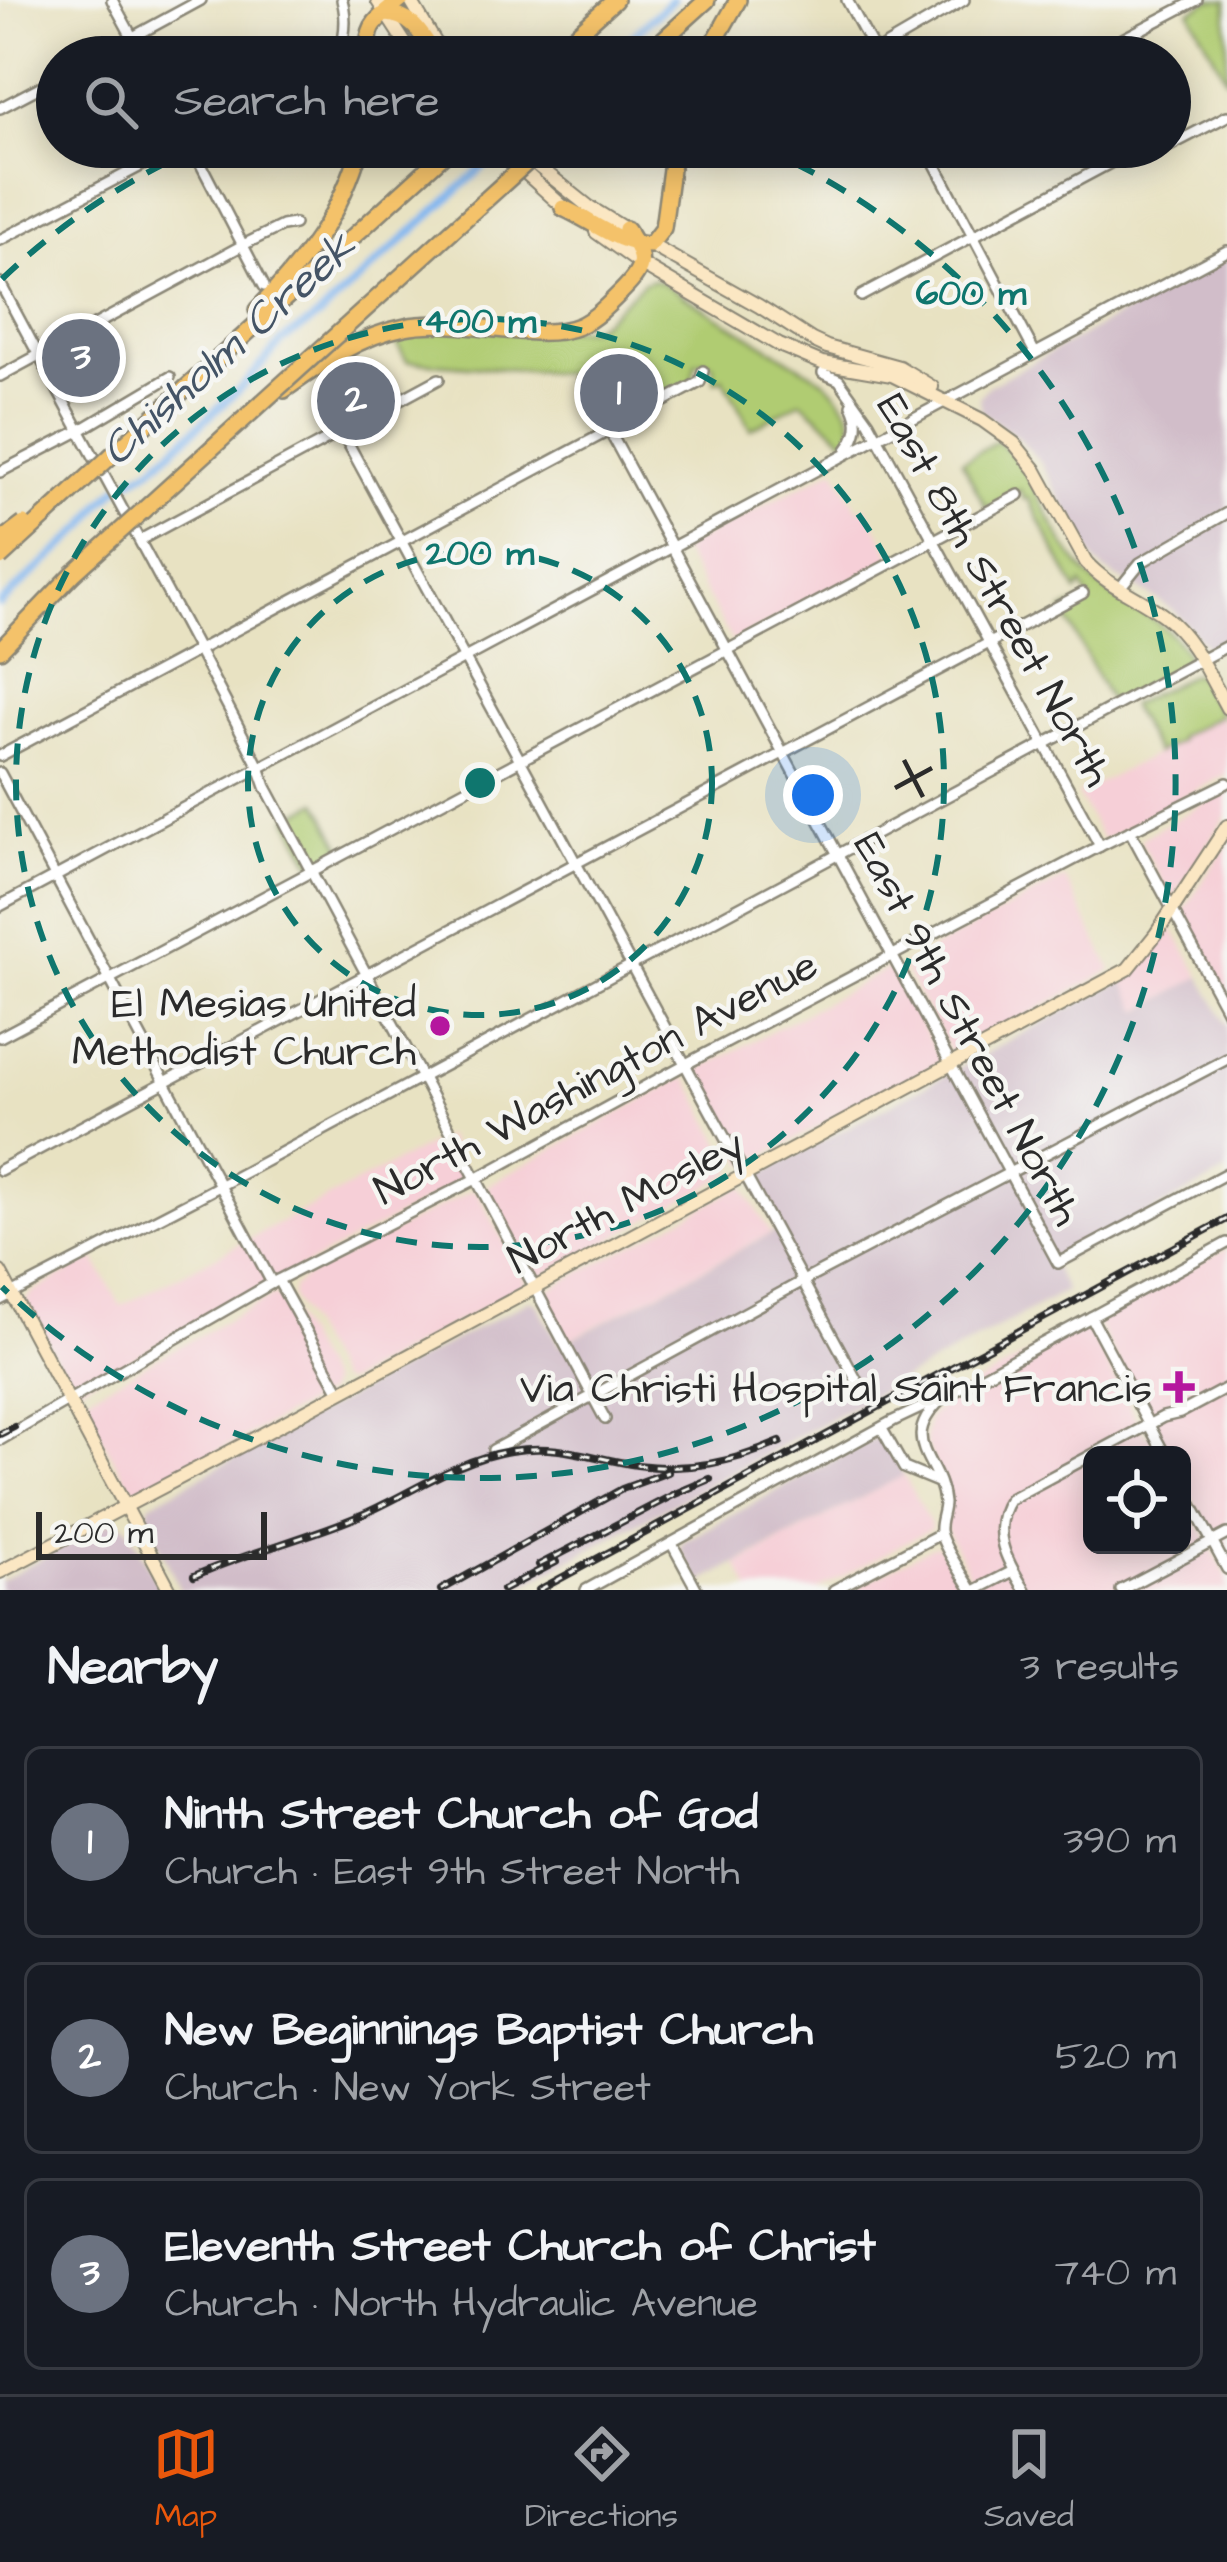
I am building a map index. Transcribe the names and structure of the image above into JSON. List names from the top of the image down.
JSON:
{
  "streets": {
    "street": [
      "East 8th Street North",
      "East 9th Street North",
      "North Washington Avenue",
      "North Mosley"
    ]
  },
  "crossings": [
    ["East 8th Street North", "North Washington Avenue"],
    ["East 8th Street North", "North Mosley"],
    ["East 9th Street North", "North Washington Avenue"],
    ["East 9th Street North", "North Mosley"]
  ],
  "water": ["Chisholm Creek"],
  "places": {
    "other": ["El Mesias United Methodist Church"],
    "health": ["Via Christi Hospital Saint Francis"]
  },
  "scale_bar": "200 m",
  "page": {
    "search": "Search here",
    "pins": ["3", "1", "2"],
    "scale": "200 m",
    "heading": ["Nearby", "3 results"],
    "list": [
      {
        "mark": "1",
        "name": "Ninth Street Church of God",
        "note": "Church · East 9th Street North",
        "value": "390 m"
      },
      {
        "mark": "2",
        "name": "New Beginnings Baptist Church",
        "note": "Church · New York Street",
        "value": "520 m"
      },
      {
        "mark": "3",
        "name": "Eleventh Street Church of Christ",
        "note": "Church · North Hydraulic Avenue",
        "value": "740 m"
      }
    ],
    "nav": ["Map", "Directions", "Saved"]
  },
  "rings": ["600 m", "400 m", "200 m"]
}
